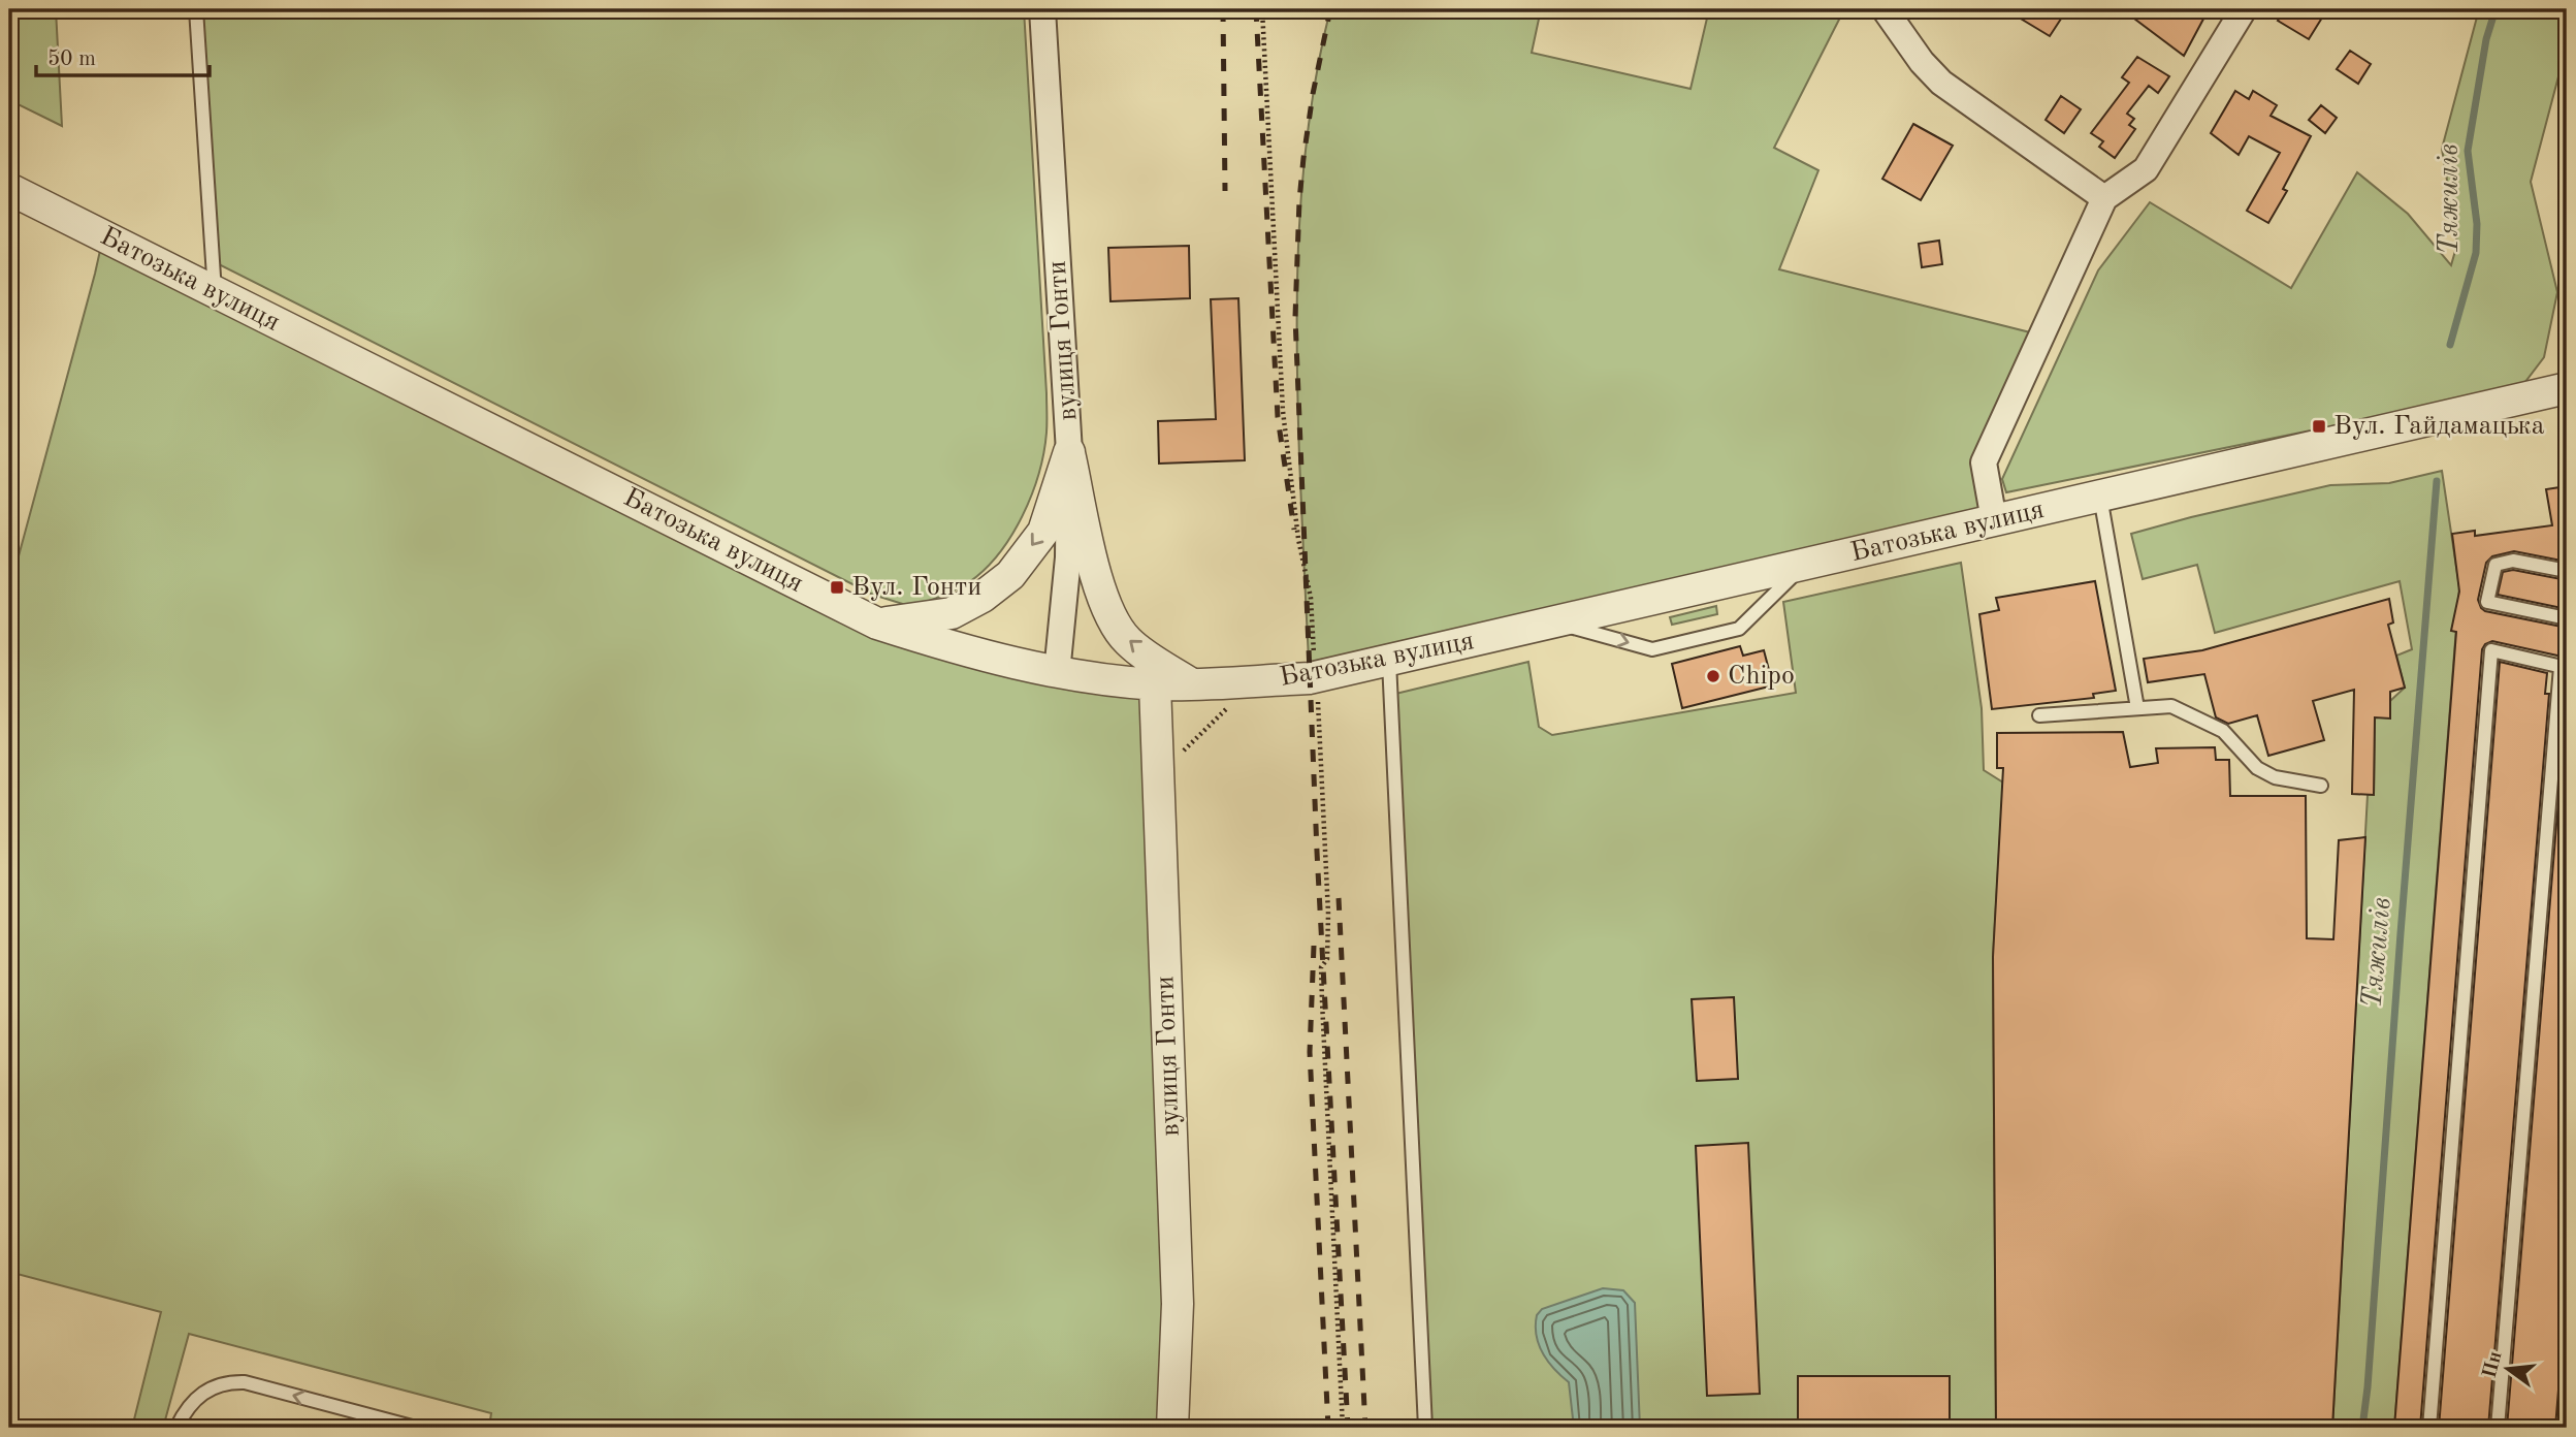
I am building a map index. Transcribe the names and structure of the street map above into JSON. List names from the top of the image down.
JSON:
{
  "streets": {
    "street": ["Батозька вулиця", "вулиця Гонти"]
  },
  "crossings": [
    ["Батозька вулиця", "вулиця Гонти"]
  ],
  "water": ["Тяжилів"],
  "places": {
    "transit": ["Вул. Гайдамацька", "Вул. Гонти"],
    "other": ["Chipo"]
  },
  "scale_bar": "50 m",
  "north": "left"
}
